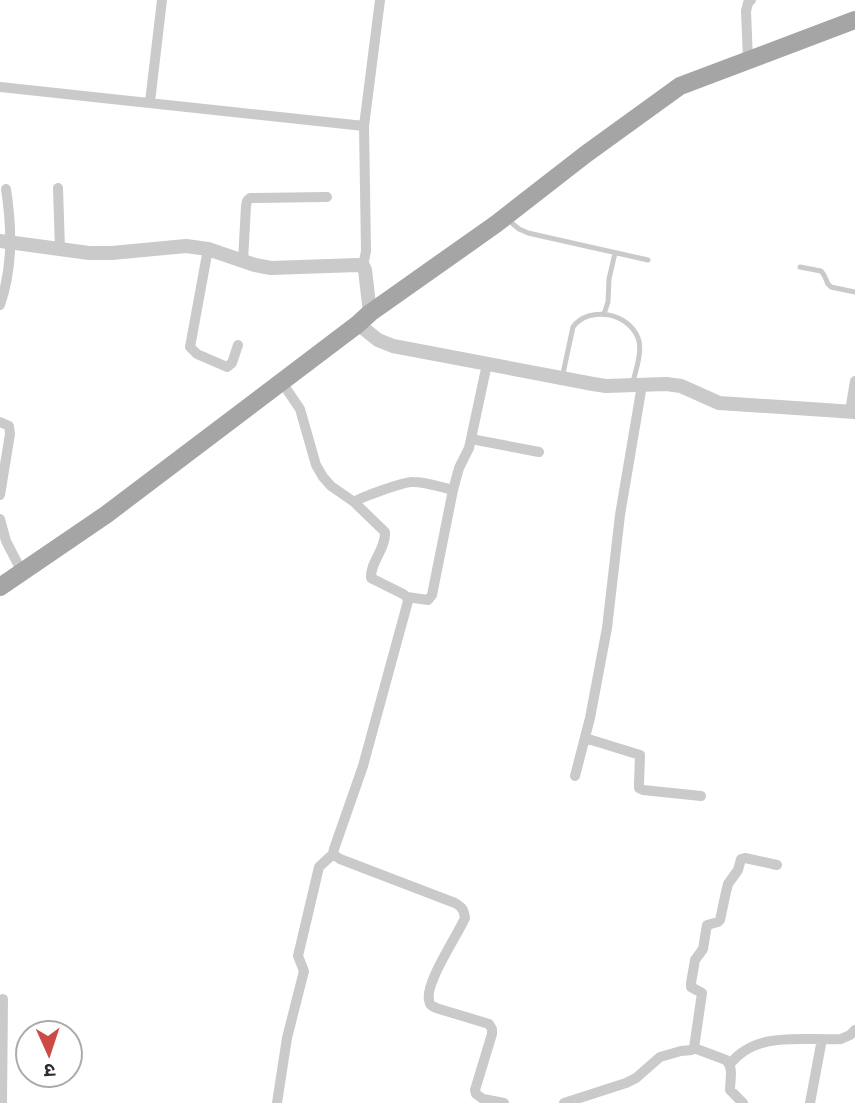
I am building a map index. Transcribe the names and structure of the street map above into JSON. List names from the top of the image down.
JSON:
{
  "north": "bottom"
}
